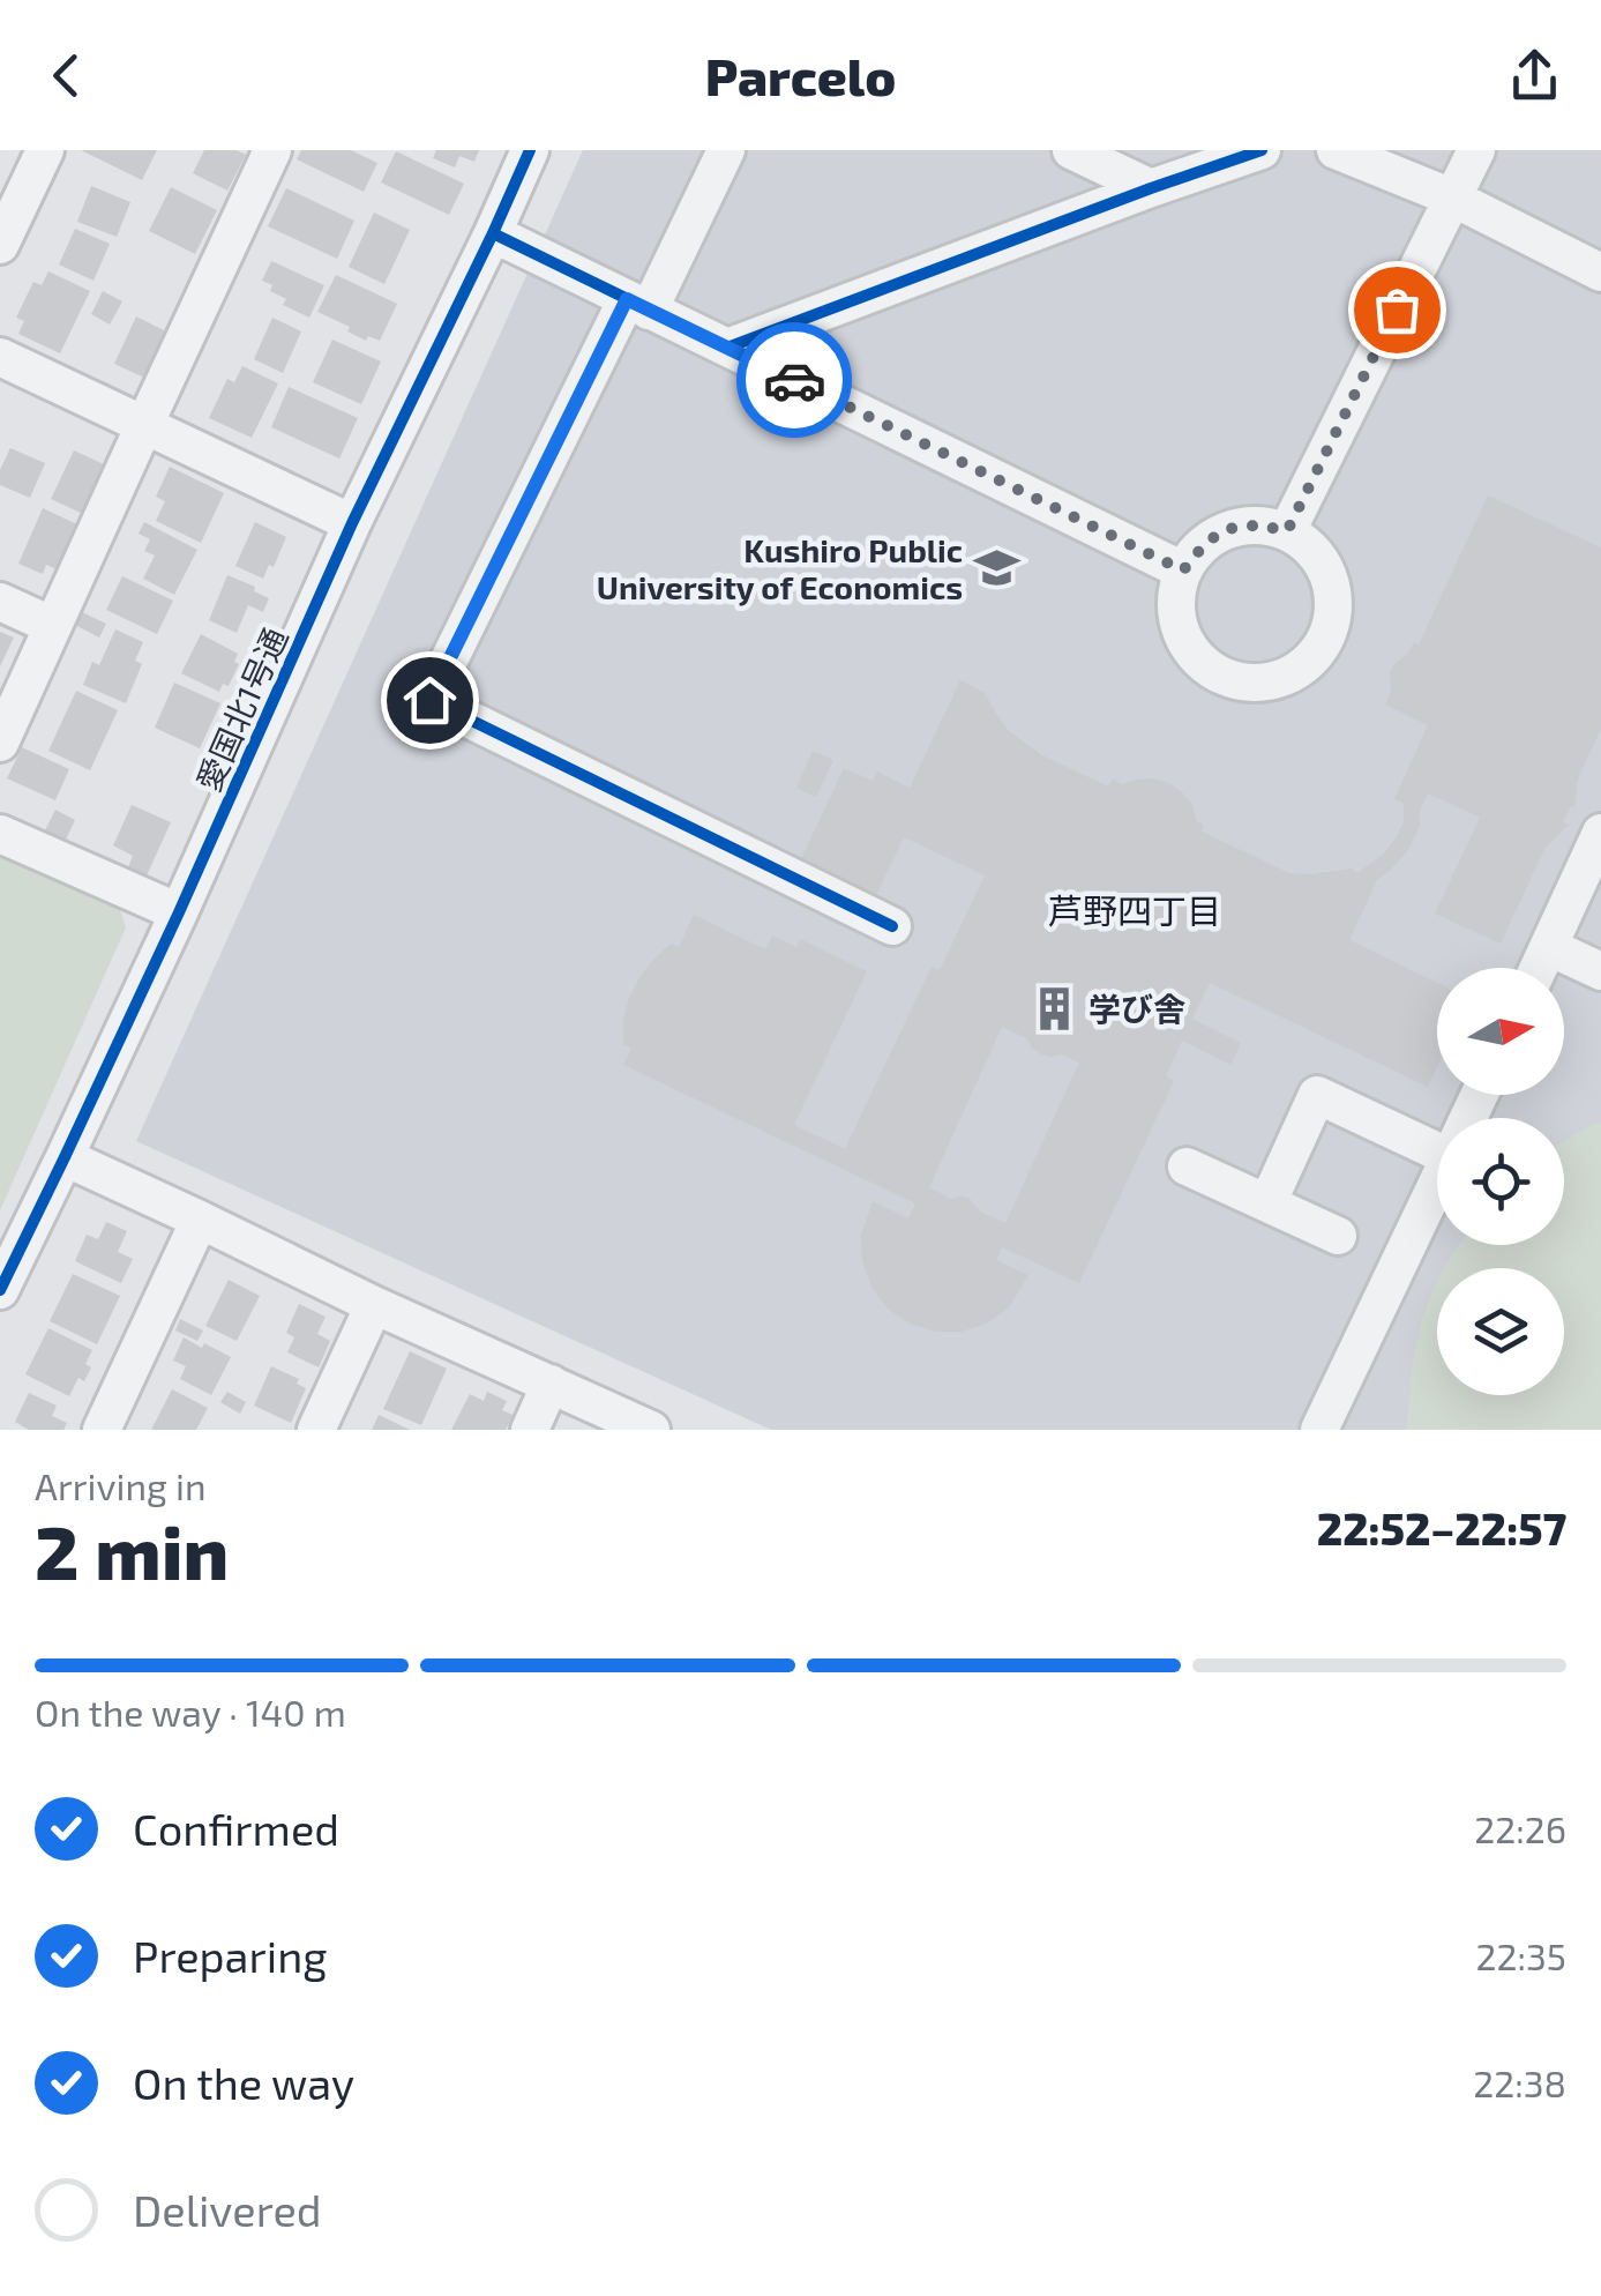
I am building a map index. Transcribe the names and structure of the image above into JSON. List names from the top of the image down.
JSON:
{
  "streets": {
    "street": ["愛国北1号通"]
  },
  "districts": ["芦野四丁目"],
  "places": {
    "school or university": ["Kushiro Public University of Economics"],
    "building": ["学び舎"]
  },
  "north": "right",
  "page": {
    "header": "Parcelo",
    "heading": ["2 min", "Arriving in", "22:52–22:57"],
    "bar": "On the way · 140 m",
    "list": [
      ["Confirmed", "22:26"],
      ["Preparing", "22:35"],
      ["On the way", "22:38"],
      "Delivered"
    ]
  }
}
